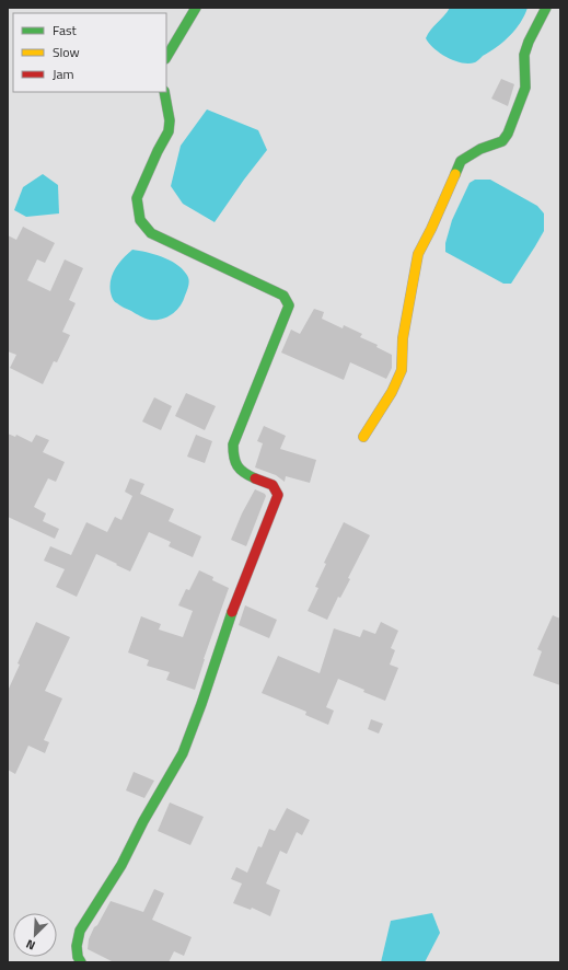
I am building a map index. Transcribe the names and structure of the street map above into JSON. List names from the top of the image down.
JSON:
{
  "legend": ["Fast", "Slow", "Jam"],
  "north": "bottom left"
}
